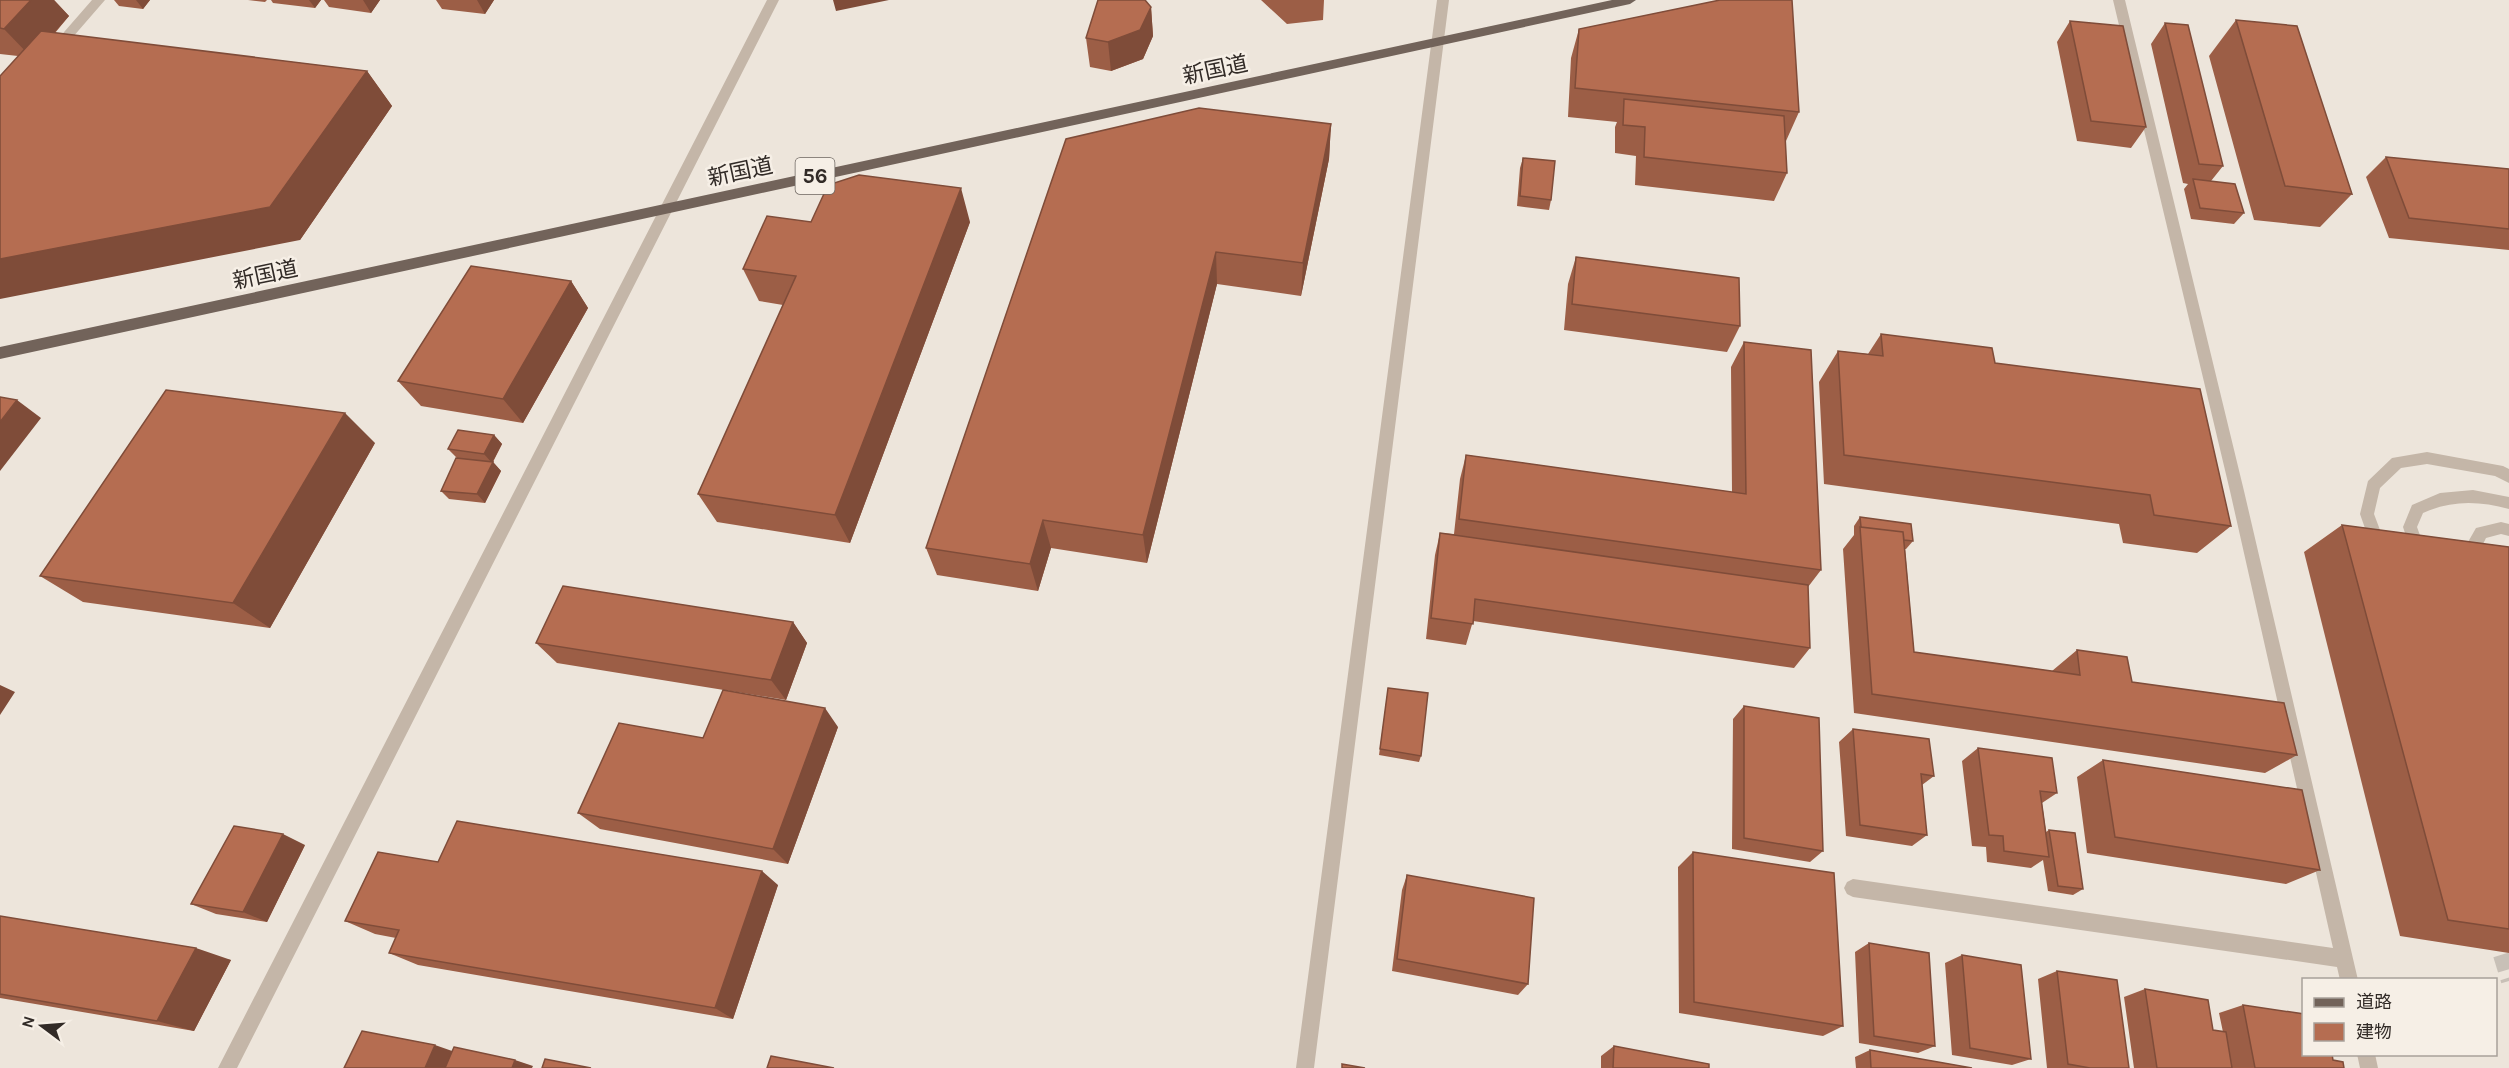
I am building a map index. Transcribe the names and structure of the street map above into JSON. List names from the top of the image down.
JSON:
{
  "streets": {
    "main road": ["新国道", "56"]
  },
  "legend": ["道路", "建物"],
  "north": "left"
}
